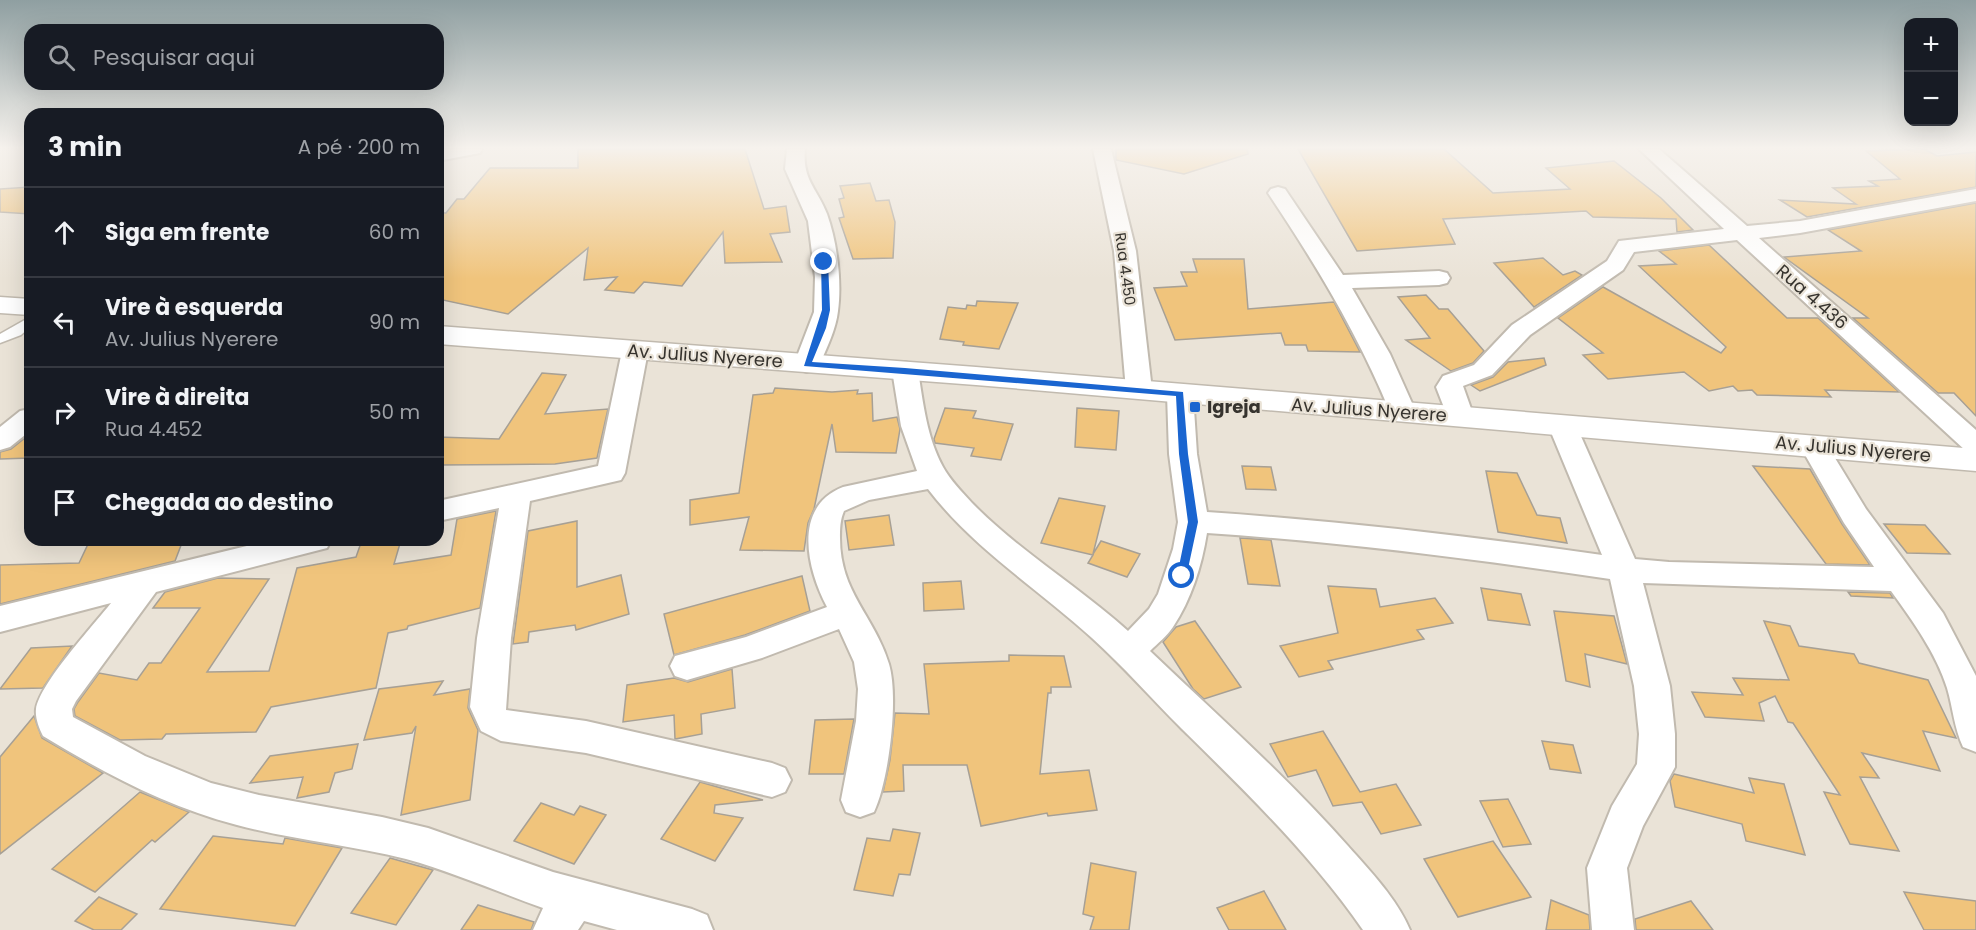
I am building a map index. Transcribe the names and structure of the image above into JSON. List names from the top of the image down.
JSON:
{
  "streets": {
    "main road": ["Av. Julius Nyerere"],
    "street": ["Rua 4.450", "Rua 4.436"]
  },
  "crossings": [
    ["Rua 4.450", "Av. Julius Nyerere"]
  ],
  "places": {
    "transit": ["Igreja"]
  },
  "page": {
    "map_buttons": ["+", "−"],
    "search": "Pesquisar aqui",
    "heading": ["3 min", "A pé · 200 m"],
    "list": [
      ["Siga em frente", "60 m"],
      ["Vire à esquerda", "Av. Julius Nyerere", "90 m"],
      ["Vire à direita", "Rua 4.452", "50 m"],
      "Chegada ao destino"
    ]
  }
}
